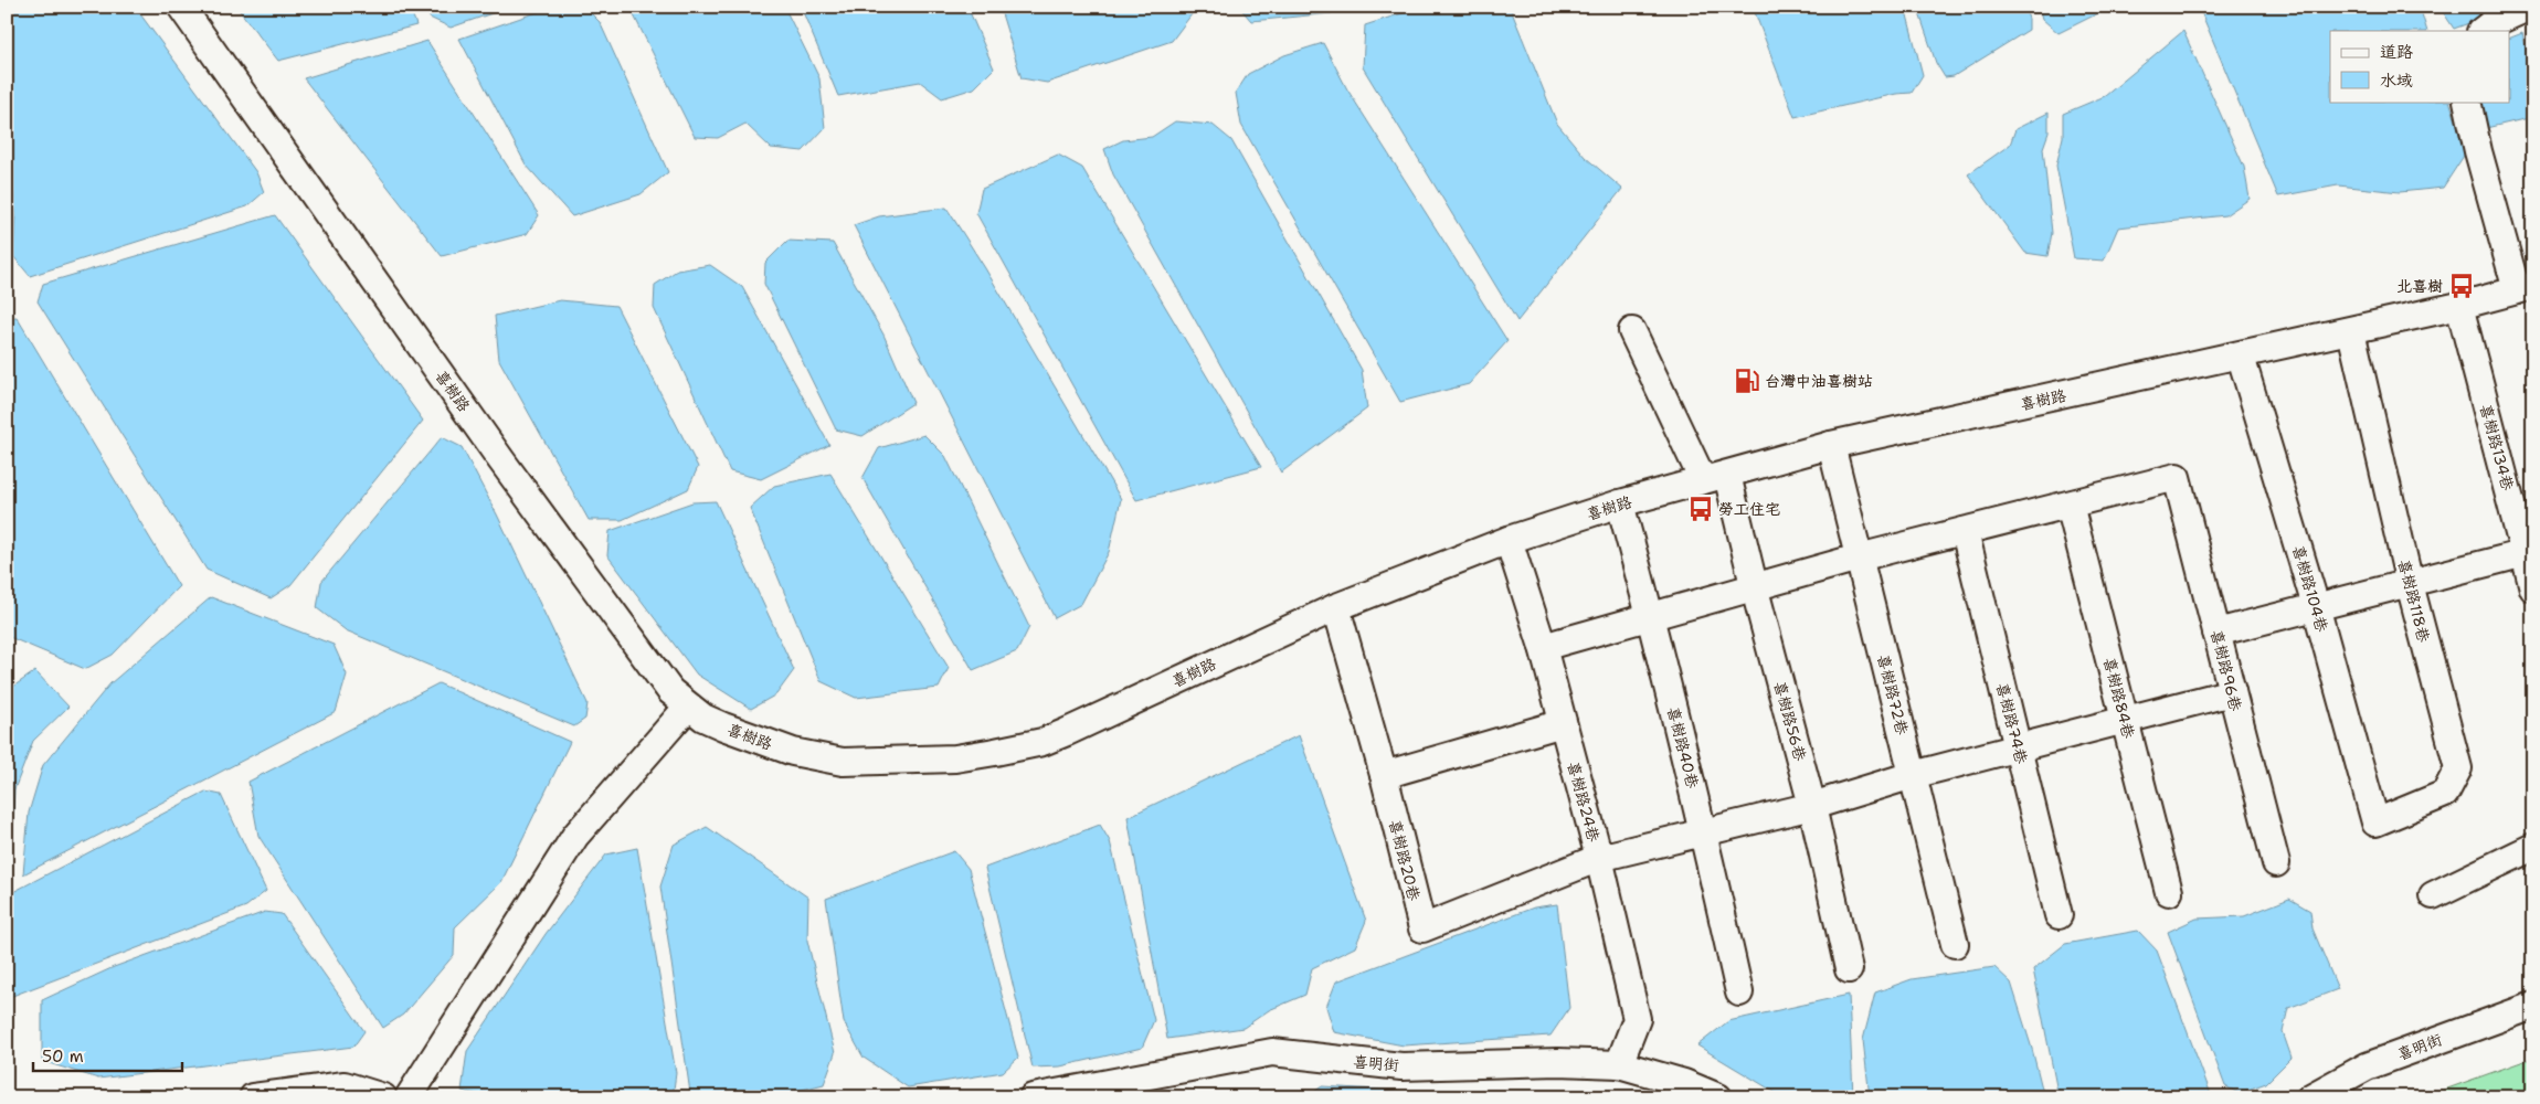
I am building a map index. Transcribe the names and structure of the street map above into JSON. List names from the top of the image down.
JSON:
{
  "streets": {
    "street": [
      "喜樹路",
      "喜樹路134巷",
      "喜樹路104巷",
      "喜樹路118巷",
      "喜樹路96巷",
      "喜樹路72巷",
      "喜樹路84巷",
      "喜樹路56巷",
      "喜樹路74巷",
      "喜樹路40巷",
      "喜樹路24巷",
      "喜樹路20巷",
      "喜明街"
    ]
  },
  "crossings": [
    ["喜樹路", "喜樹路134巷"],
    ["喜樹路", "喜樹路104巷"],
    ["喜樹路", "喜樹路118巷"],
    ["喜樹路", "喜樹路72巷"],
    ["喜樹路", "喜樹路56巷"],
    ["喜樹路", "喜樹路40巷"],
    ["喜樹路", "喜樹路24巷"],
    ["喜樹路", "喜樹路20巷"],
    ["喜樹路104巷", "喜樹路118巷"],
    ["喜樹路96巷", "喜樹路84巷"],
    ["喜樹路24巷", "喜樹路20巷"],
    ["喜樹路24巷", "喜明街"]
  ],
  "places": {
    "bus stop": ["北喜樹", "勞工住宅"],
    "fuel station": ["台灣中油喜樹站"]
  },
  "legend": ["道路", "水域"],
  "scale_bar": "50 m"
}
